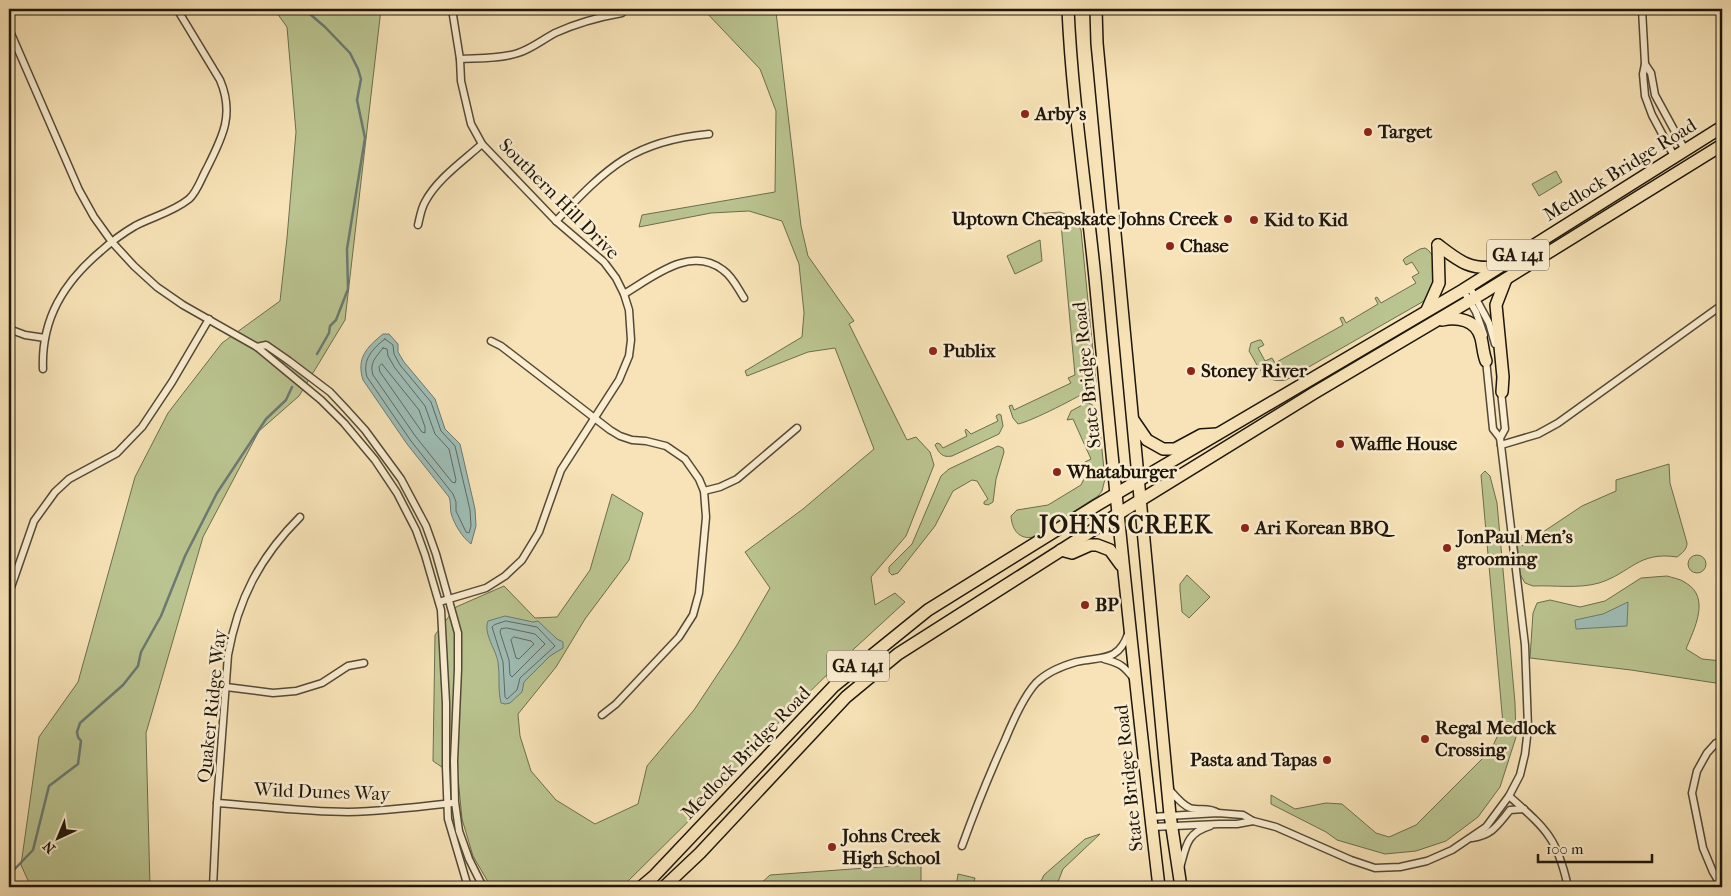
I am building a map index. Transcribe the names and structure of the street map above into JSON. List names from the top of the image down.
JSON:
{
  "streets": {
    "highway": ["Medlock Bridge Road", "GA 141", "State Bridge Road"],
    "street": ["Southern Hill Drive", "Quaker Ridge Way", "Wild Dunes Way"]
  },
  "crossings": [
    ["Medlock Bridge Road", "State Bridge Road"],
    ["Quaker Ridge Way", "Wild Dunes Way"]
  ],
  "districts": ["JOHNS CREEK"],
  "places": [
    "Arby's",
    "Target",
    "Uptown Cheapskate Johns Creek",
    "Kid to Kid",
    "Chase",
    "Publix",
    "Stoney River",
    "Waffle House",
    "Whataburger",
    "Ari Korean BBQ",
    "JonPaul Men's grooming",
    "BP",
    "Regal Medlock Crossing",
    "Pasta and Tapas",
    "Johns Creek High School"
  ],
  "scale_bar": "100 m",
  "north": "bottom left"
}
